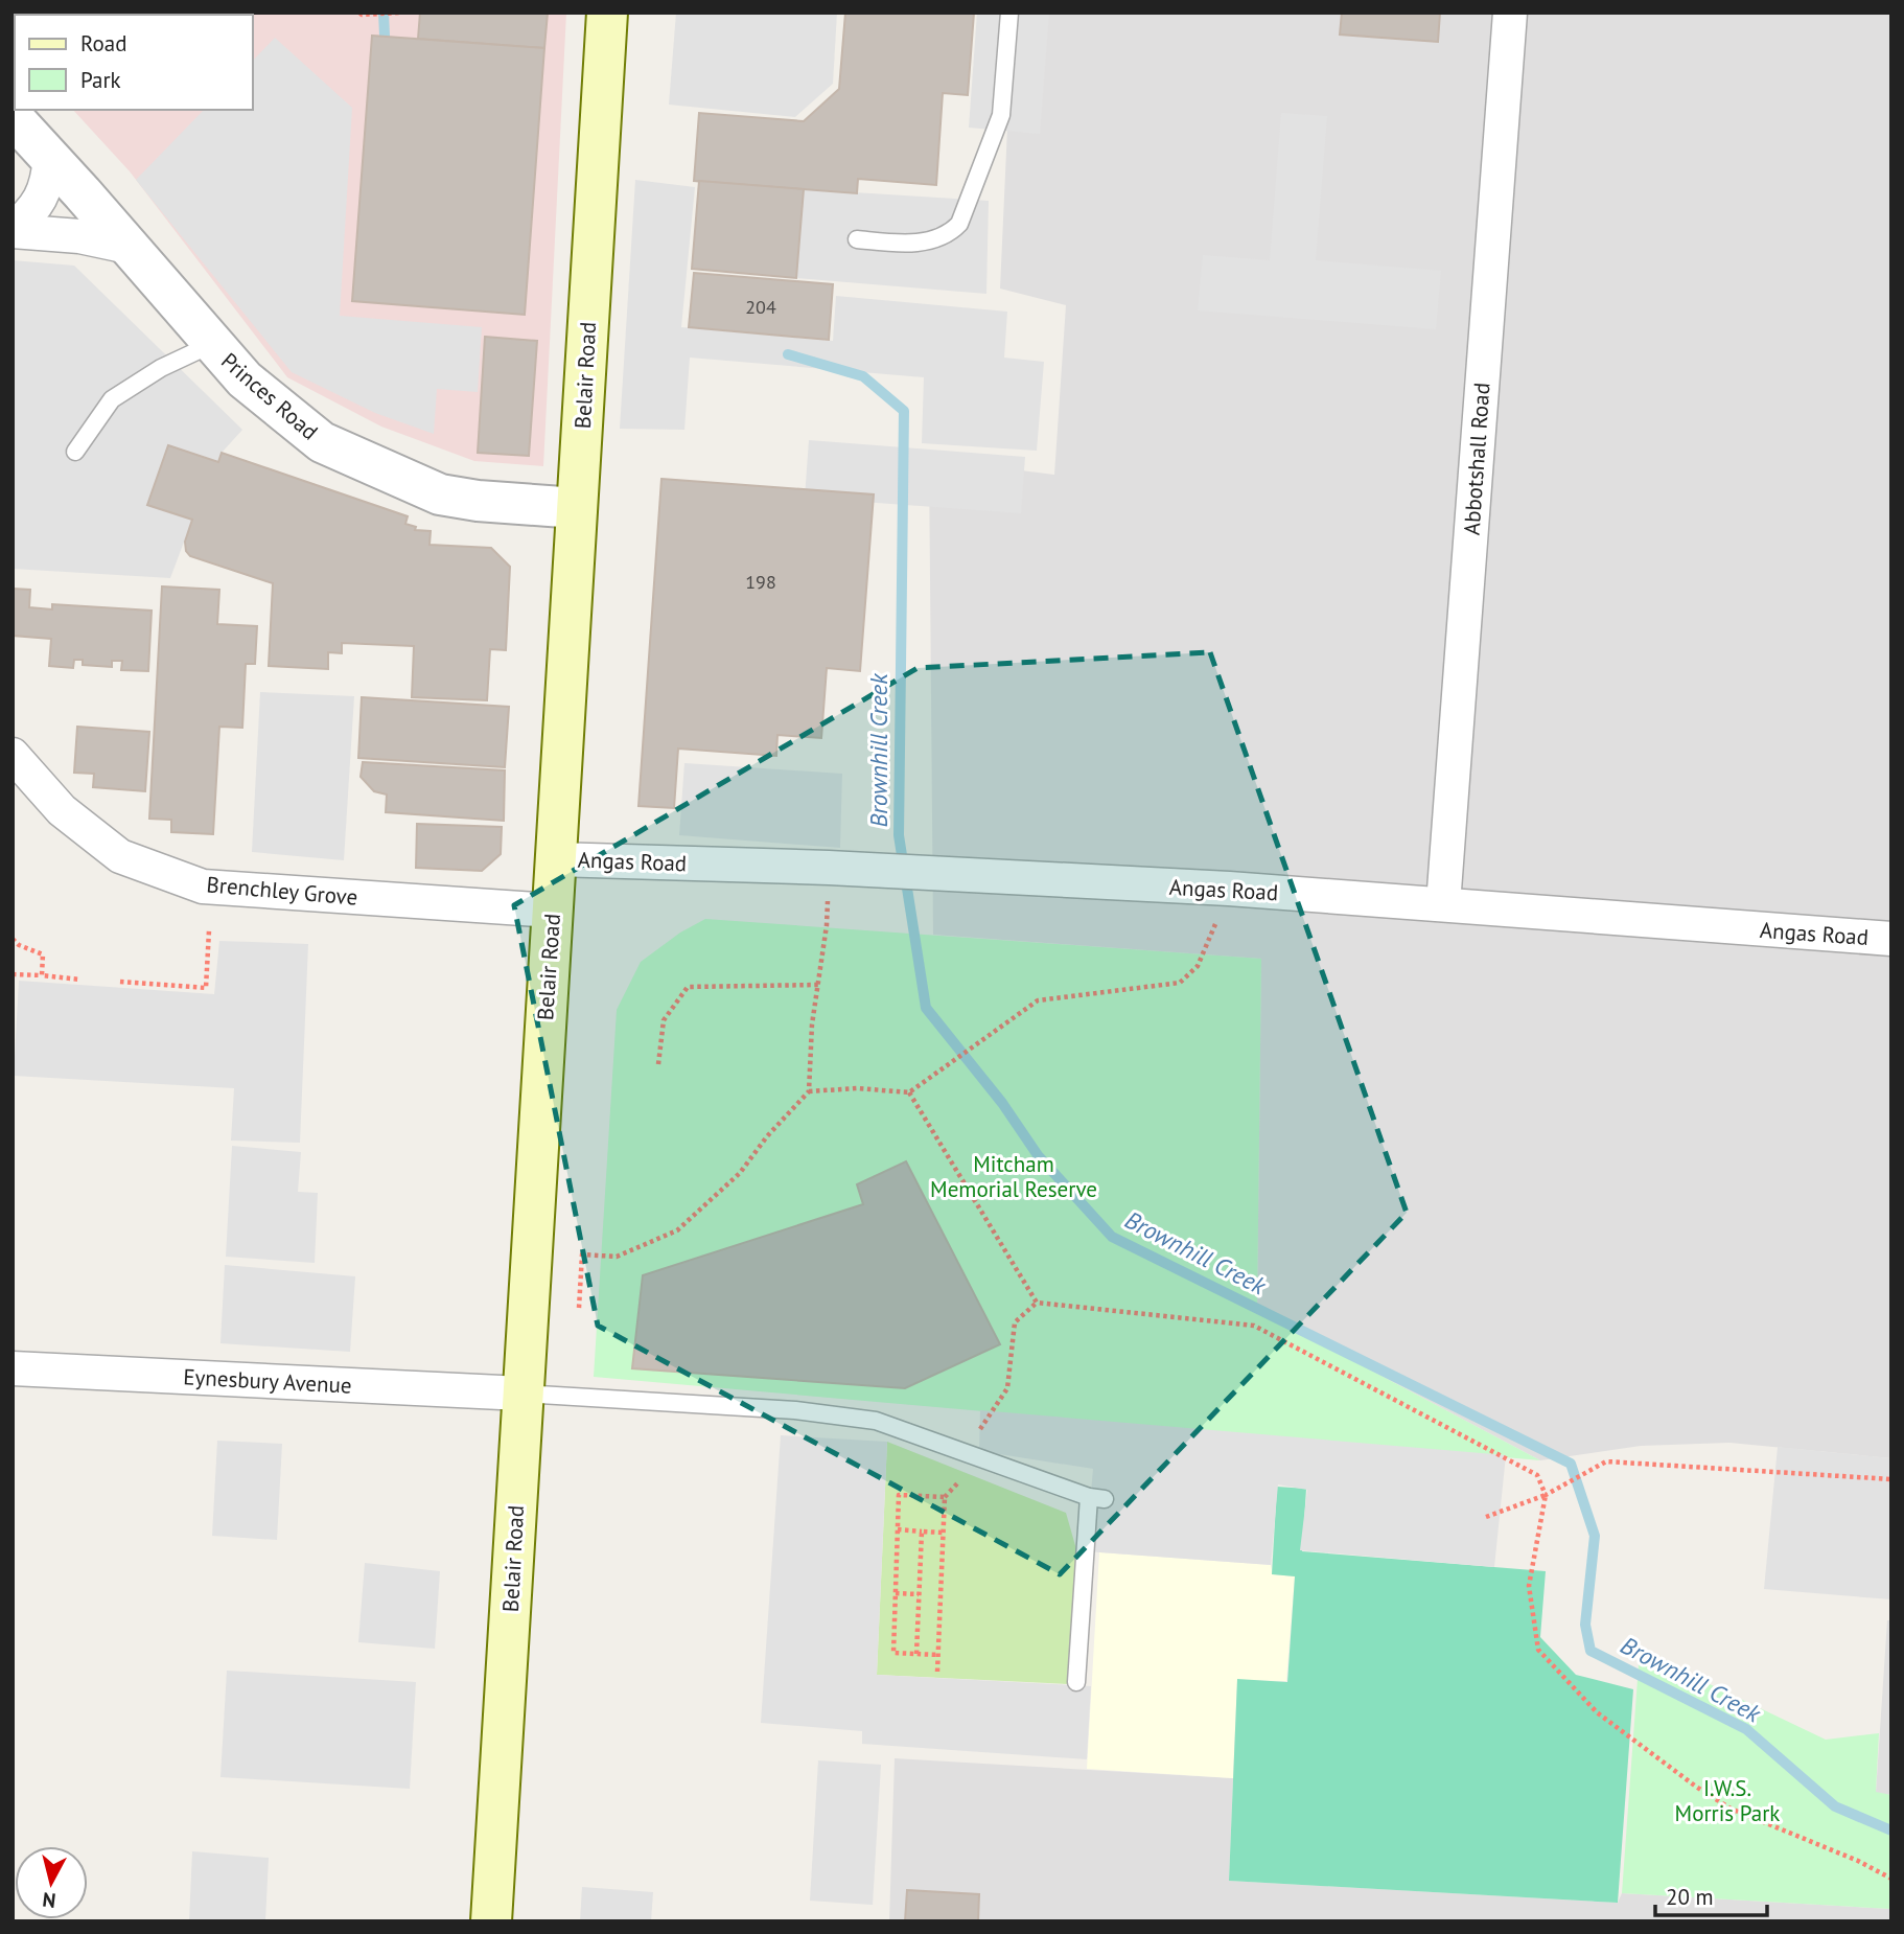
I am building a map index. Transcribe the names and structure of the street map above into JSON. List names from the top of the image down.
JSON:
{
  "streets": {
    "main road": ["Belair Road"],
    "street": [
      "Princes Road",
      "Abbotshall Road",
      "Angas Road",
      "Brenchley Grove",
      "Eynesbury Avenue"
    ]
  },
  "crossings": [
    ["Belair Road", "Princes Road"],
    ["Belair Road", "Angas Road"],
    ["Belair Road", "Brenchley Grove"],
    ["Belair Road", "Eynesbury Avenue"],
    ["Abbotshall Road", "Angas Road"]
  ],
  "water": ["Brownhill Creek"],
  "parks": ["Mitcham Memorial Reserve", "I.W.S. Morris Park"],
  "house_numbers": ["204", "198"],
  "legend": ["Road", "Park"],
  "scale_bar": "20 m",
  "north": "bottom"
}
